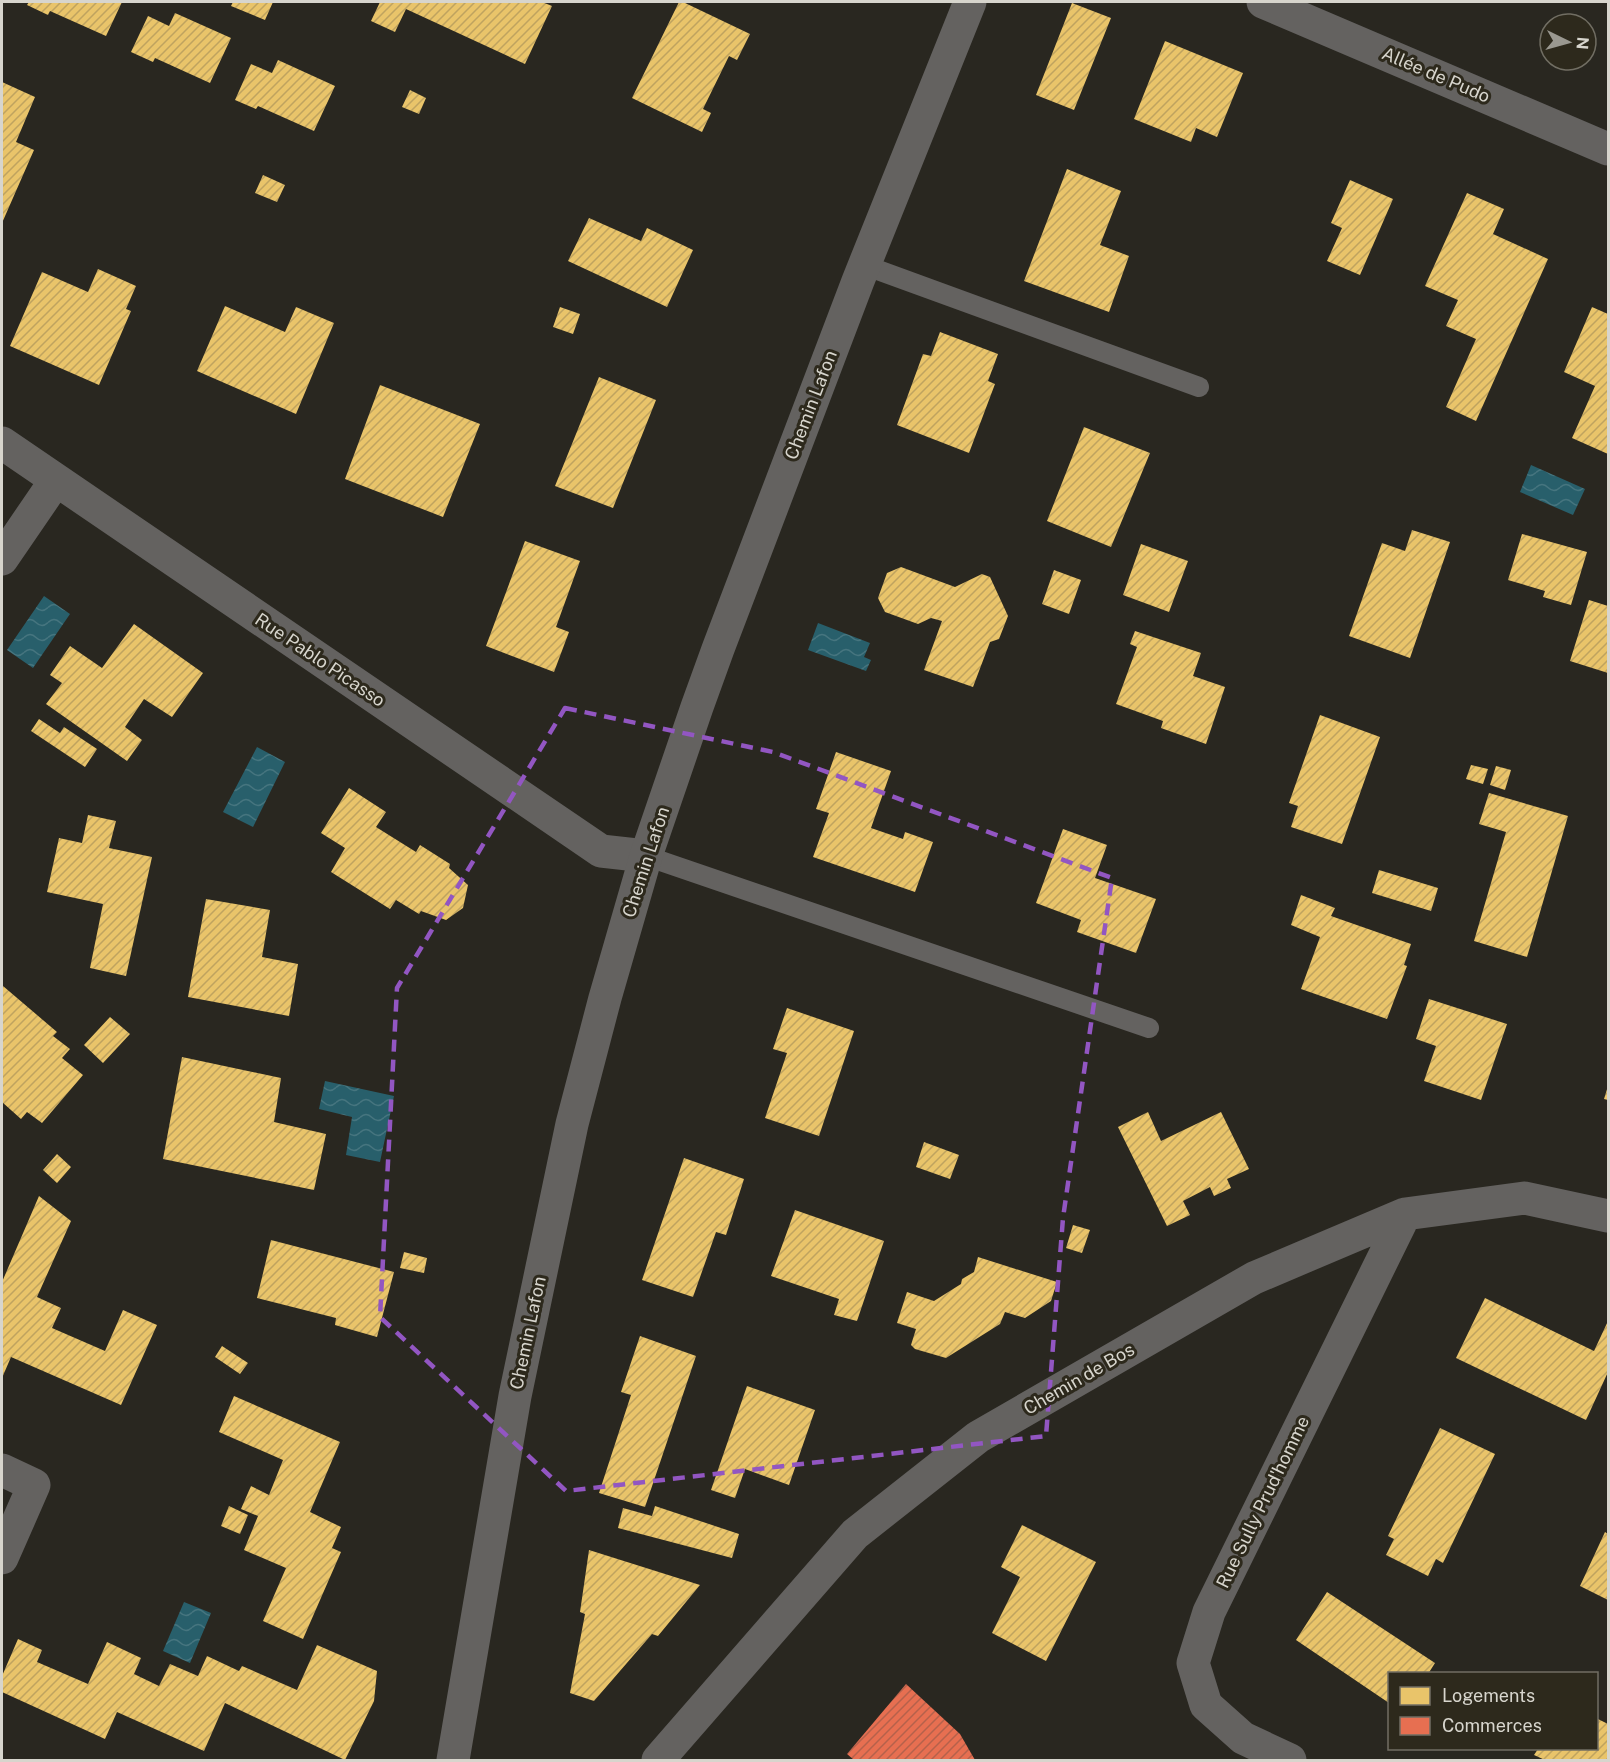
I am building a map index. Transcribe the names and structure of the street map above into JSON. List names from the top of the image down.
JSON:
{
  "streets": {
    "street": [
      "Allée de Pudo",
      "Chemin Lafon",
      "Rue Pablo Picasso",
      "Chemin de Bos",
      "Rue Sully Prud'homme"
    ]
  },
  "crossings": [
    ["Chemin Lafon", "Rue Pablo Picasso"],
    ["Chemin de Bos", "Rue Sully Prud'homme"]
  ],
  "legend": ["Logements", "Commerces"],
  "north": "right"
}
